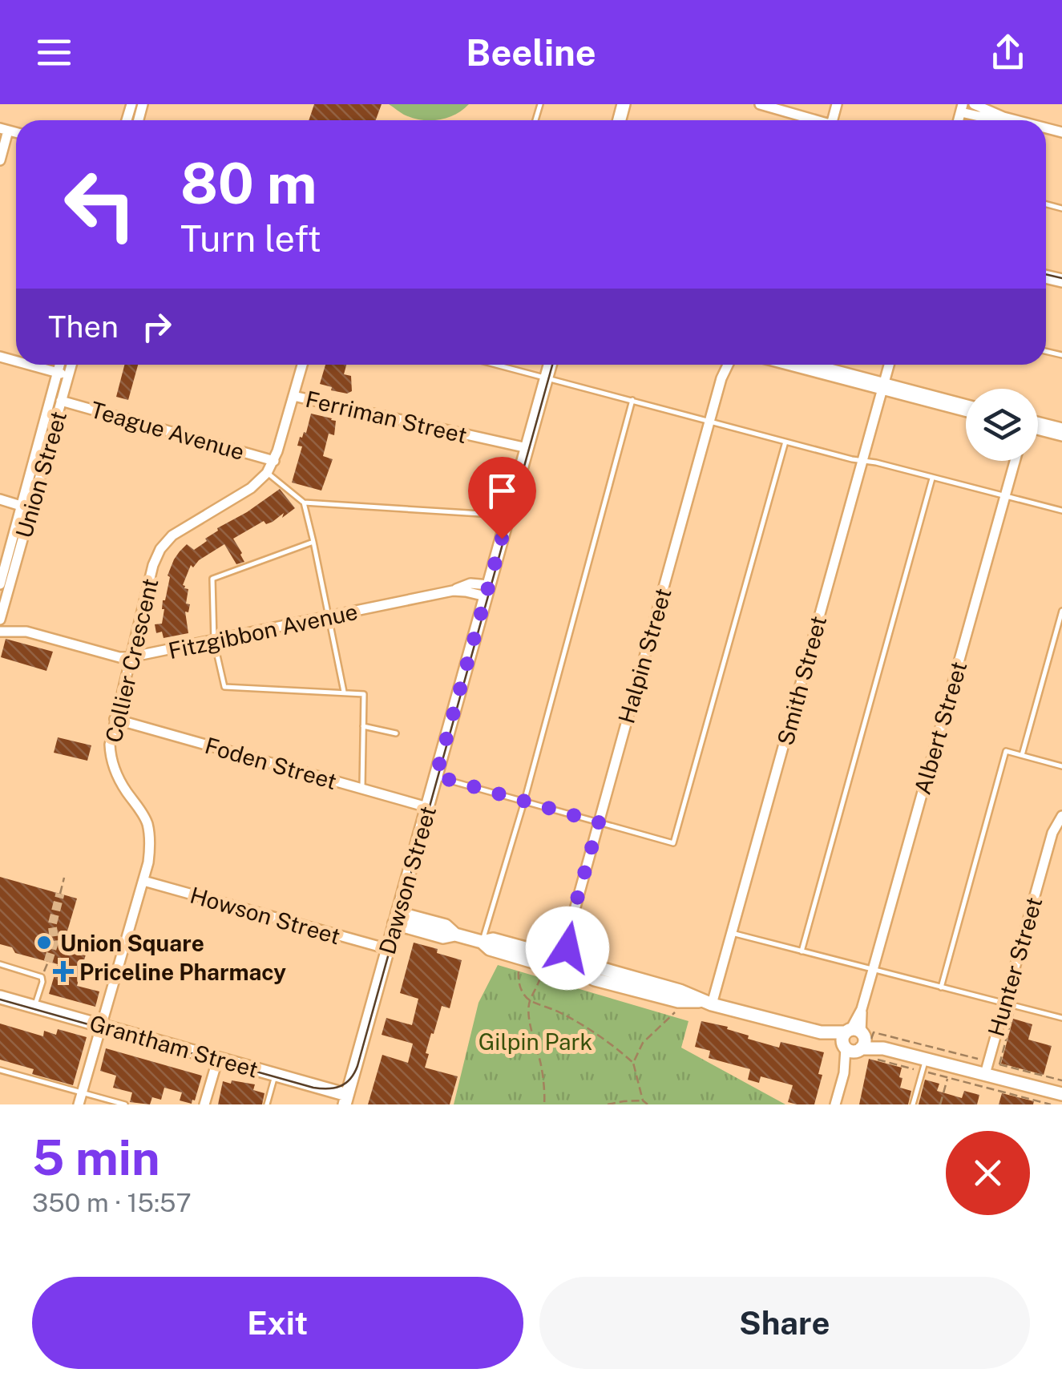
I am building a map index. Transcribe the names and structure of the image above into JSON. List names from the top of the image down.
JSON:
{
  "streets": {
    "main road": ["Dawson Street", "Grantham Street"],
    "street": [
      "Ferriman Street",
      "Teague Avenue",
      "Union Street",
      "Fitzgibbon Avenue",
      "Halpin Street",
      "Collier Crescent",
      "Smith Street",
      "Albert Street",
      "Foden Street",
      "Howson Street",
      "Hunter Street"
    ]
  },
  "crossings": [
    ["Ferriman Street", "Collier Crescent"],
    ["Ferriman Street", "Dawson Street"],
    ["Teague Avenue", "Union Street"],
    ["Teague Avenue", "Collier Crescent"],
    ["Union Street", "Fitzgibbon Avenue"],
    ["Fitzgibbon Avenue", "Collier Crescent"],
    ["Fitzgibbon Avenue", "Dawson Street"],
    ["Collier Crescent", "Foden Street"],
    ["Collier Crescent", "Howson Street"],
    ["Collier Crescent", "Grantham Street"],
    ["Foden Street", "Dawson Street"],
    ["Dawson Street", "Howson Street"],
    ["Dawson Street", "Grantham Street"]
  ],
  "parks": ["Gilpin Park"],
  "places": {
    "other": ["Union Square"],
    "health": ["Priceline Pharmacy"]
  },
  "page": {
    "header": "Beeline",
    "turn": ["80 m", "Turn left"],
    "then": "Then",
    "heading": ["5 min", "350 m · 15:57"],
    "buttons": ["Exit", "Share"]
  }
}
